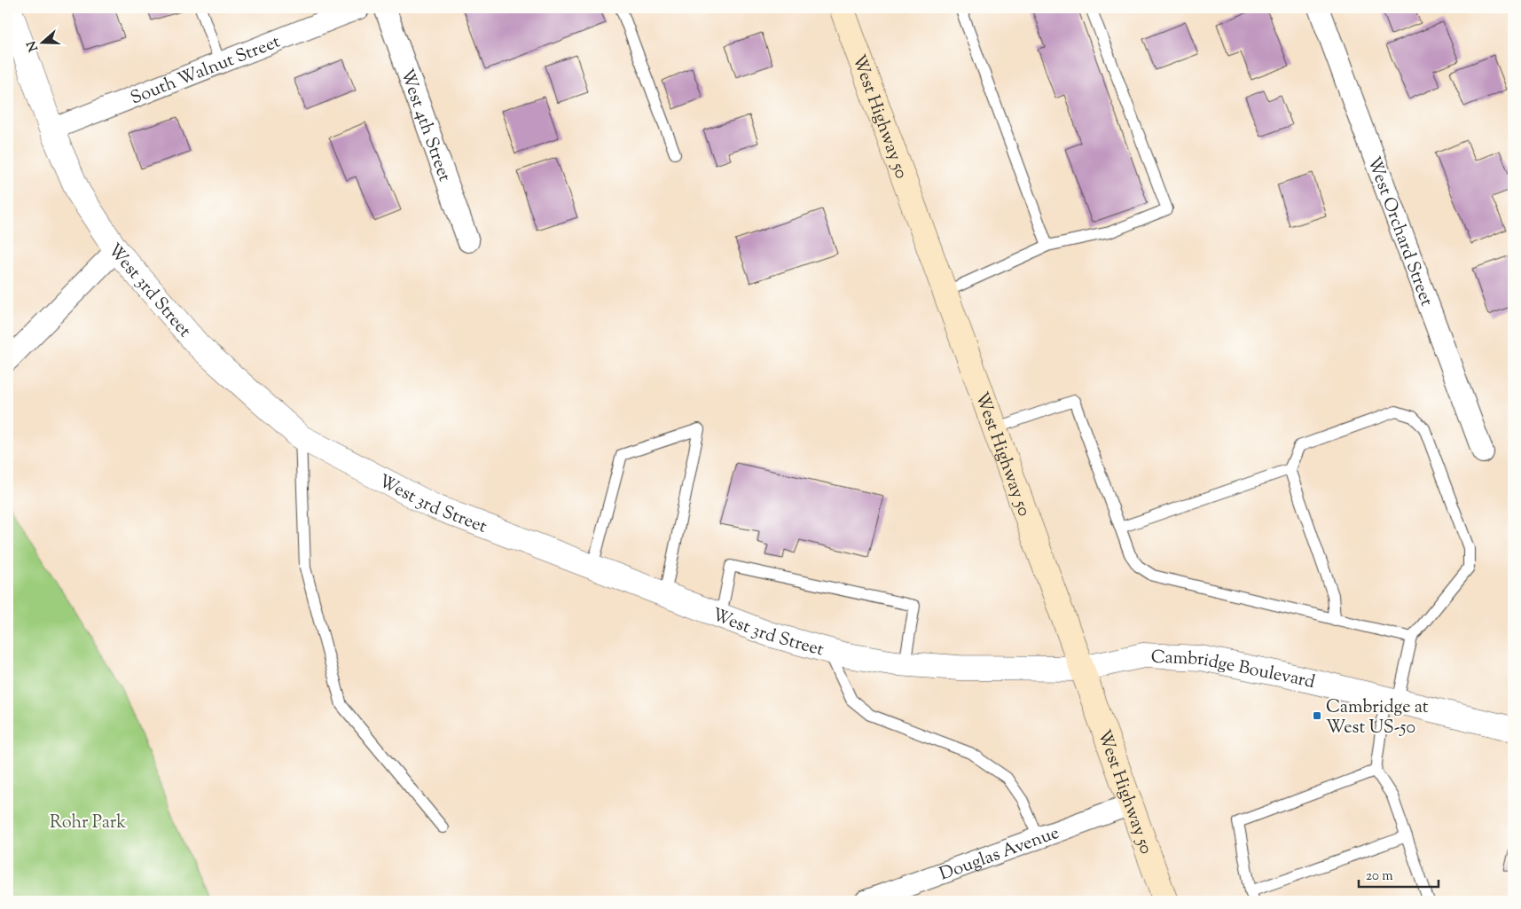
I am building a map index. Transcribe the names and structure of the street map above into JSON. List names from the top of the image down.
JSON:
{
  "streets": {
    "main road": ["West Highway 50"],
    "street": [
      "South Walnut Street",
      "West 4th Street",
      "West Orchard Street",
      "West 3rd Street",
      "Cambridge Boulevard",
      "Douglas Avenue"
    ]
  },
  "crossings": [
    ["South Walnut Street", "West 3rd Street"],
    ["West Highway 50", "West 3rd Street"],
    ["West Highway 50", "Cambridge Boulevard"],
    ["West Highway 50", "Douglas Avenue"],
    ["West 3rd Street", "Cambridge Boulevard"]
  ],
  "parks": ["Rohr Park"],
  "places": {
    "transit": ["Cambridge at West US-50"]
  },
  "scale_bar": "20 m",
  "north": "left"
}
